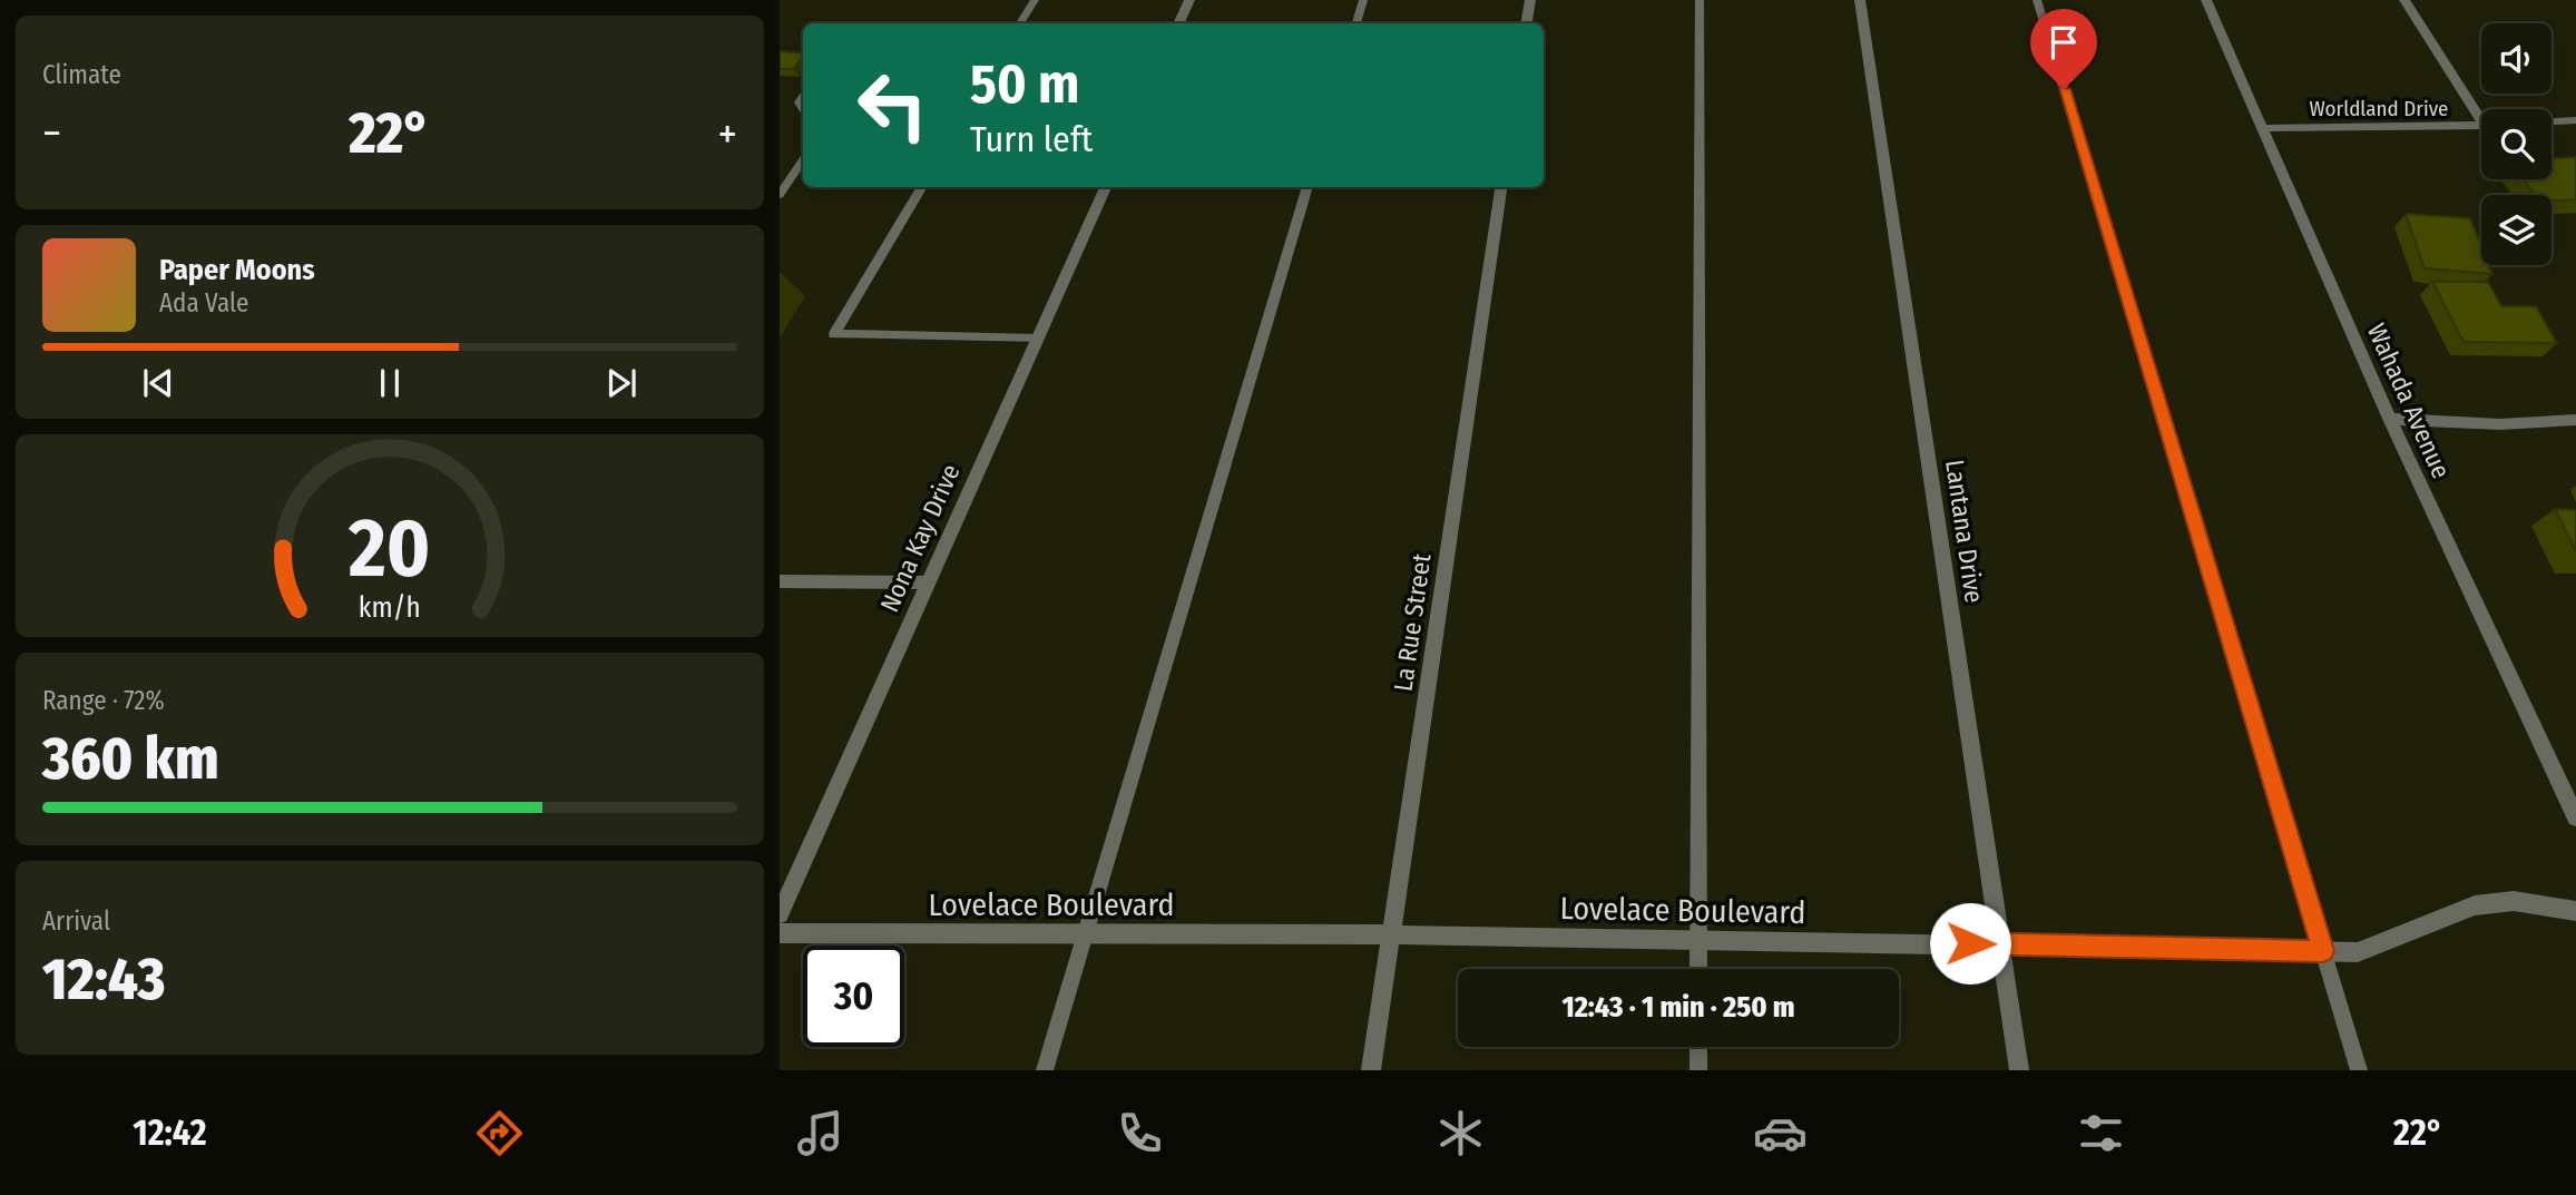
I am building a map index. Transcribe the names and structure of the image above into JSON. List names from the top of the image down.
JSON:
{
  "streets": {
    "street": [
      "Worldland Drive",
      "Wahada Avenue",
      "Lantana Drive",
      "Nona Kay Drive",
      "La Rue Street",
      "Lovelace Boulevard"
    ]
  },
  "crossings": [
    ["Worldland Drive", "Wahada Avenue"],
    ["Lantana Drive", "Lovelace Boulevard"],
    ["La Rue Street", "Lovelace Boulevard"]
  ],
  "page": {
    "tile": [
      "Climate",
      ["Range · 72%", "360 km"],
      ["Arrival", "12:43"]
    ],
    "turn": ["50 m", "Turn left"],
    "heat": ["−", "22°", "+"],
    "song": ["Paper Moons", "Ada Vale"],
    "limit": "30",
    "trip": "12:43 · 1 min · 250 m",
    "tabs": ["12:42", "22°"],
    "gauge": ["20", "km/h"]
  }
}
